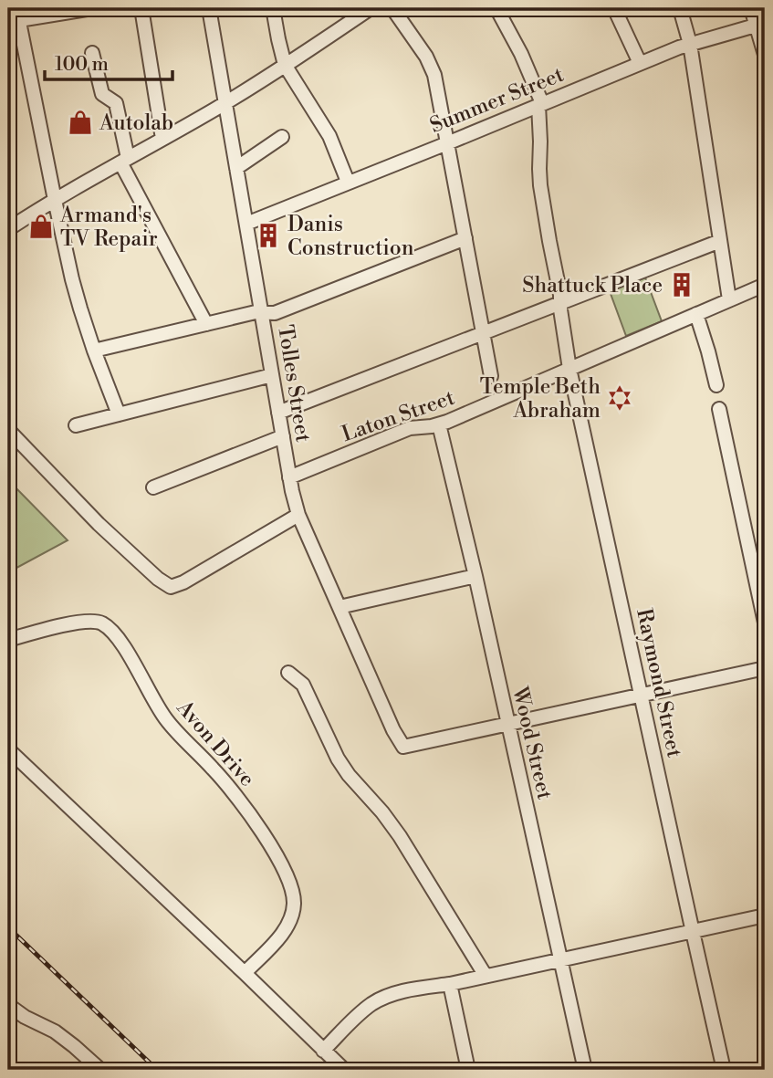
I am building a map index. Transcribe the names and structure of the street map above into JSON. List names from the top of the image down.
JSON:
{
  "streets": {
    "street": [
      "Summer Street",
      "Tolles Street",
      "Laton Street",
      "Raymond Street",
      "Avon Drive",
      "Wood Street"
    ]
  },
  "crossings": [
    ["Summer Street", "Tolles Street"],
    ["Summer Street", "Raymond Street"],
    ["Tolles Street", "Laton Street"],
    ["Tolles Street", "Wood Street"],
    ["Laton Street", "Raymond Street"],
    ["Laton Street", "Wood Street"]
  ],
  "places": {
    "shop": ["Autolab", "Armand's TV Repair"],
    "building": ["Danis Construction", "Shattuck Place"],
    "synagogue": ["Temple Beth Abraham"]
  },
  "scale_bar": "100 m"
}
